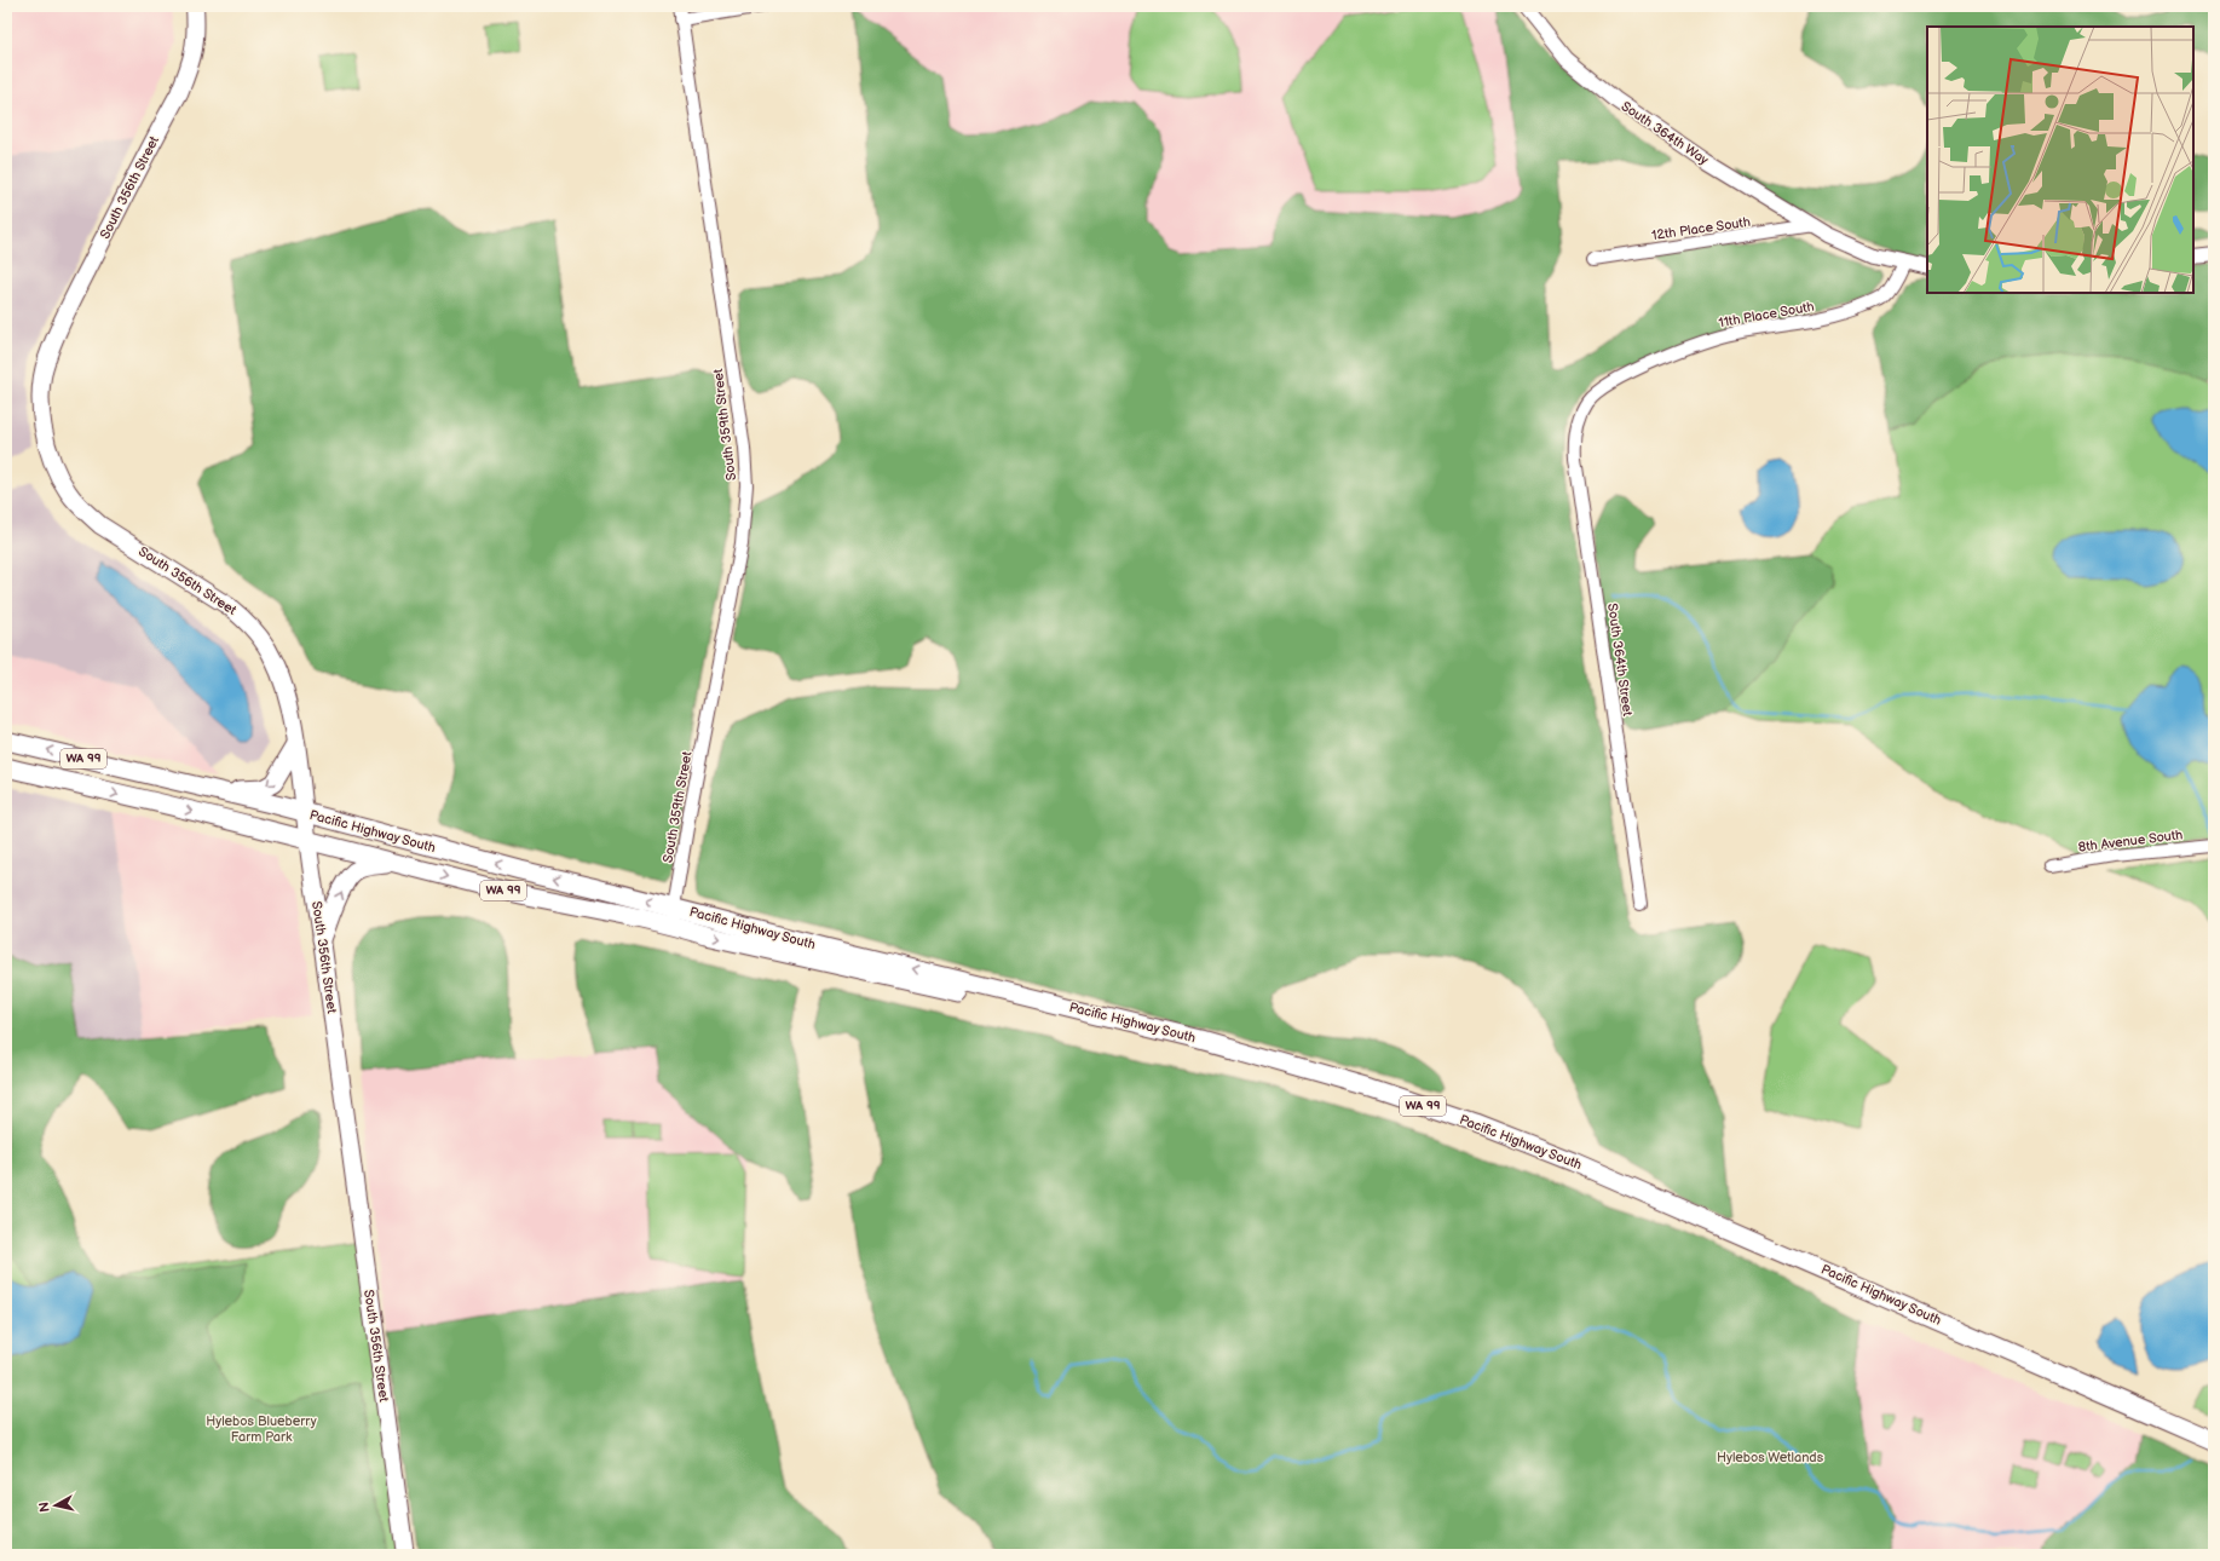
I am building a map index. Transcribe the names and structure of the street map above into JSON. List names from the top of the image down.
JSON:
{
  "streets": {
    "main road": ["South 356th Street", "WA 99", "Pacific Highway South"],
    "street": [
      "South 364th Way",
      "12th Place South",
      "11th Place South",
      "South 359th Street",
      "South 364th Street",
      "8th Avenue South"
    ]
  },
  "crossings": [
    ["South 364th Way", "12th Place South"],
    ["South 364th Way", "11th Place South"],
    ["South 356th Street", "Pacific Highway South"],
    ["11th Place South", "South 364th Street"],
    ["South 359th Street", "Pacific Highway South"]
  ],
  "parks": ["Hylebos Blueberry Farm Park", "Hylebos Wetlands"],
  "north": "left"
}
